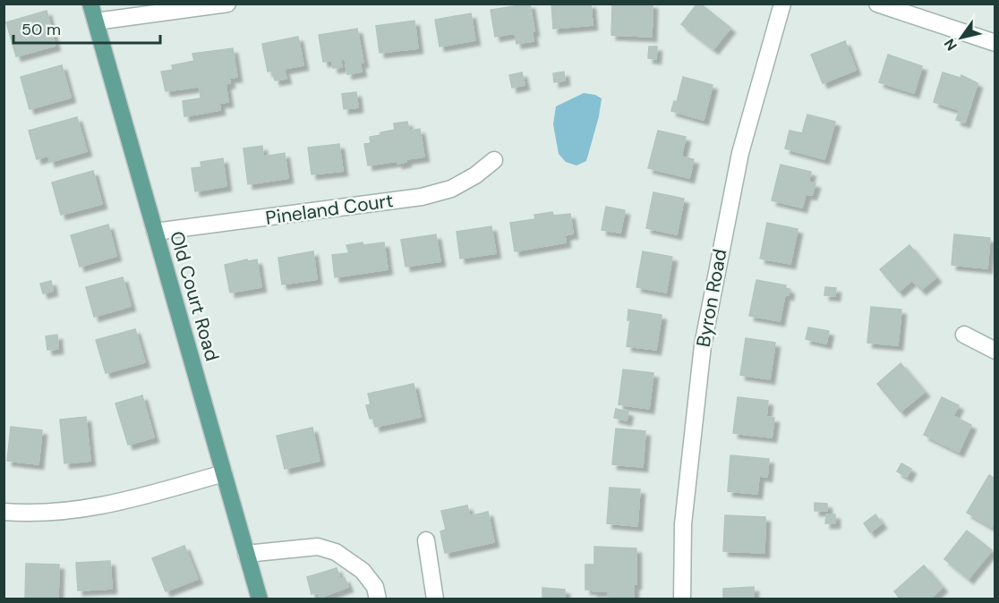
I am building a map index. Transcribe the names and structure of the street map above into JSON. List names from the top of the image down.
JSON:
{
  "streets": {
    "main road": ["Old Court Road"],
    "street": ["Pineland Court", "Byron Road"]
  },
  "crossings": [
    ["Pineland Court", "Old Court Road"]
  ],
  "scale_bar": "50 m",
  "north": "bottom left"
}
